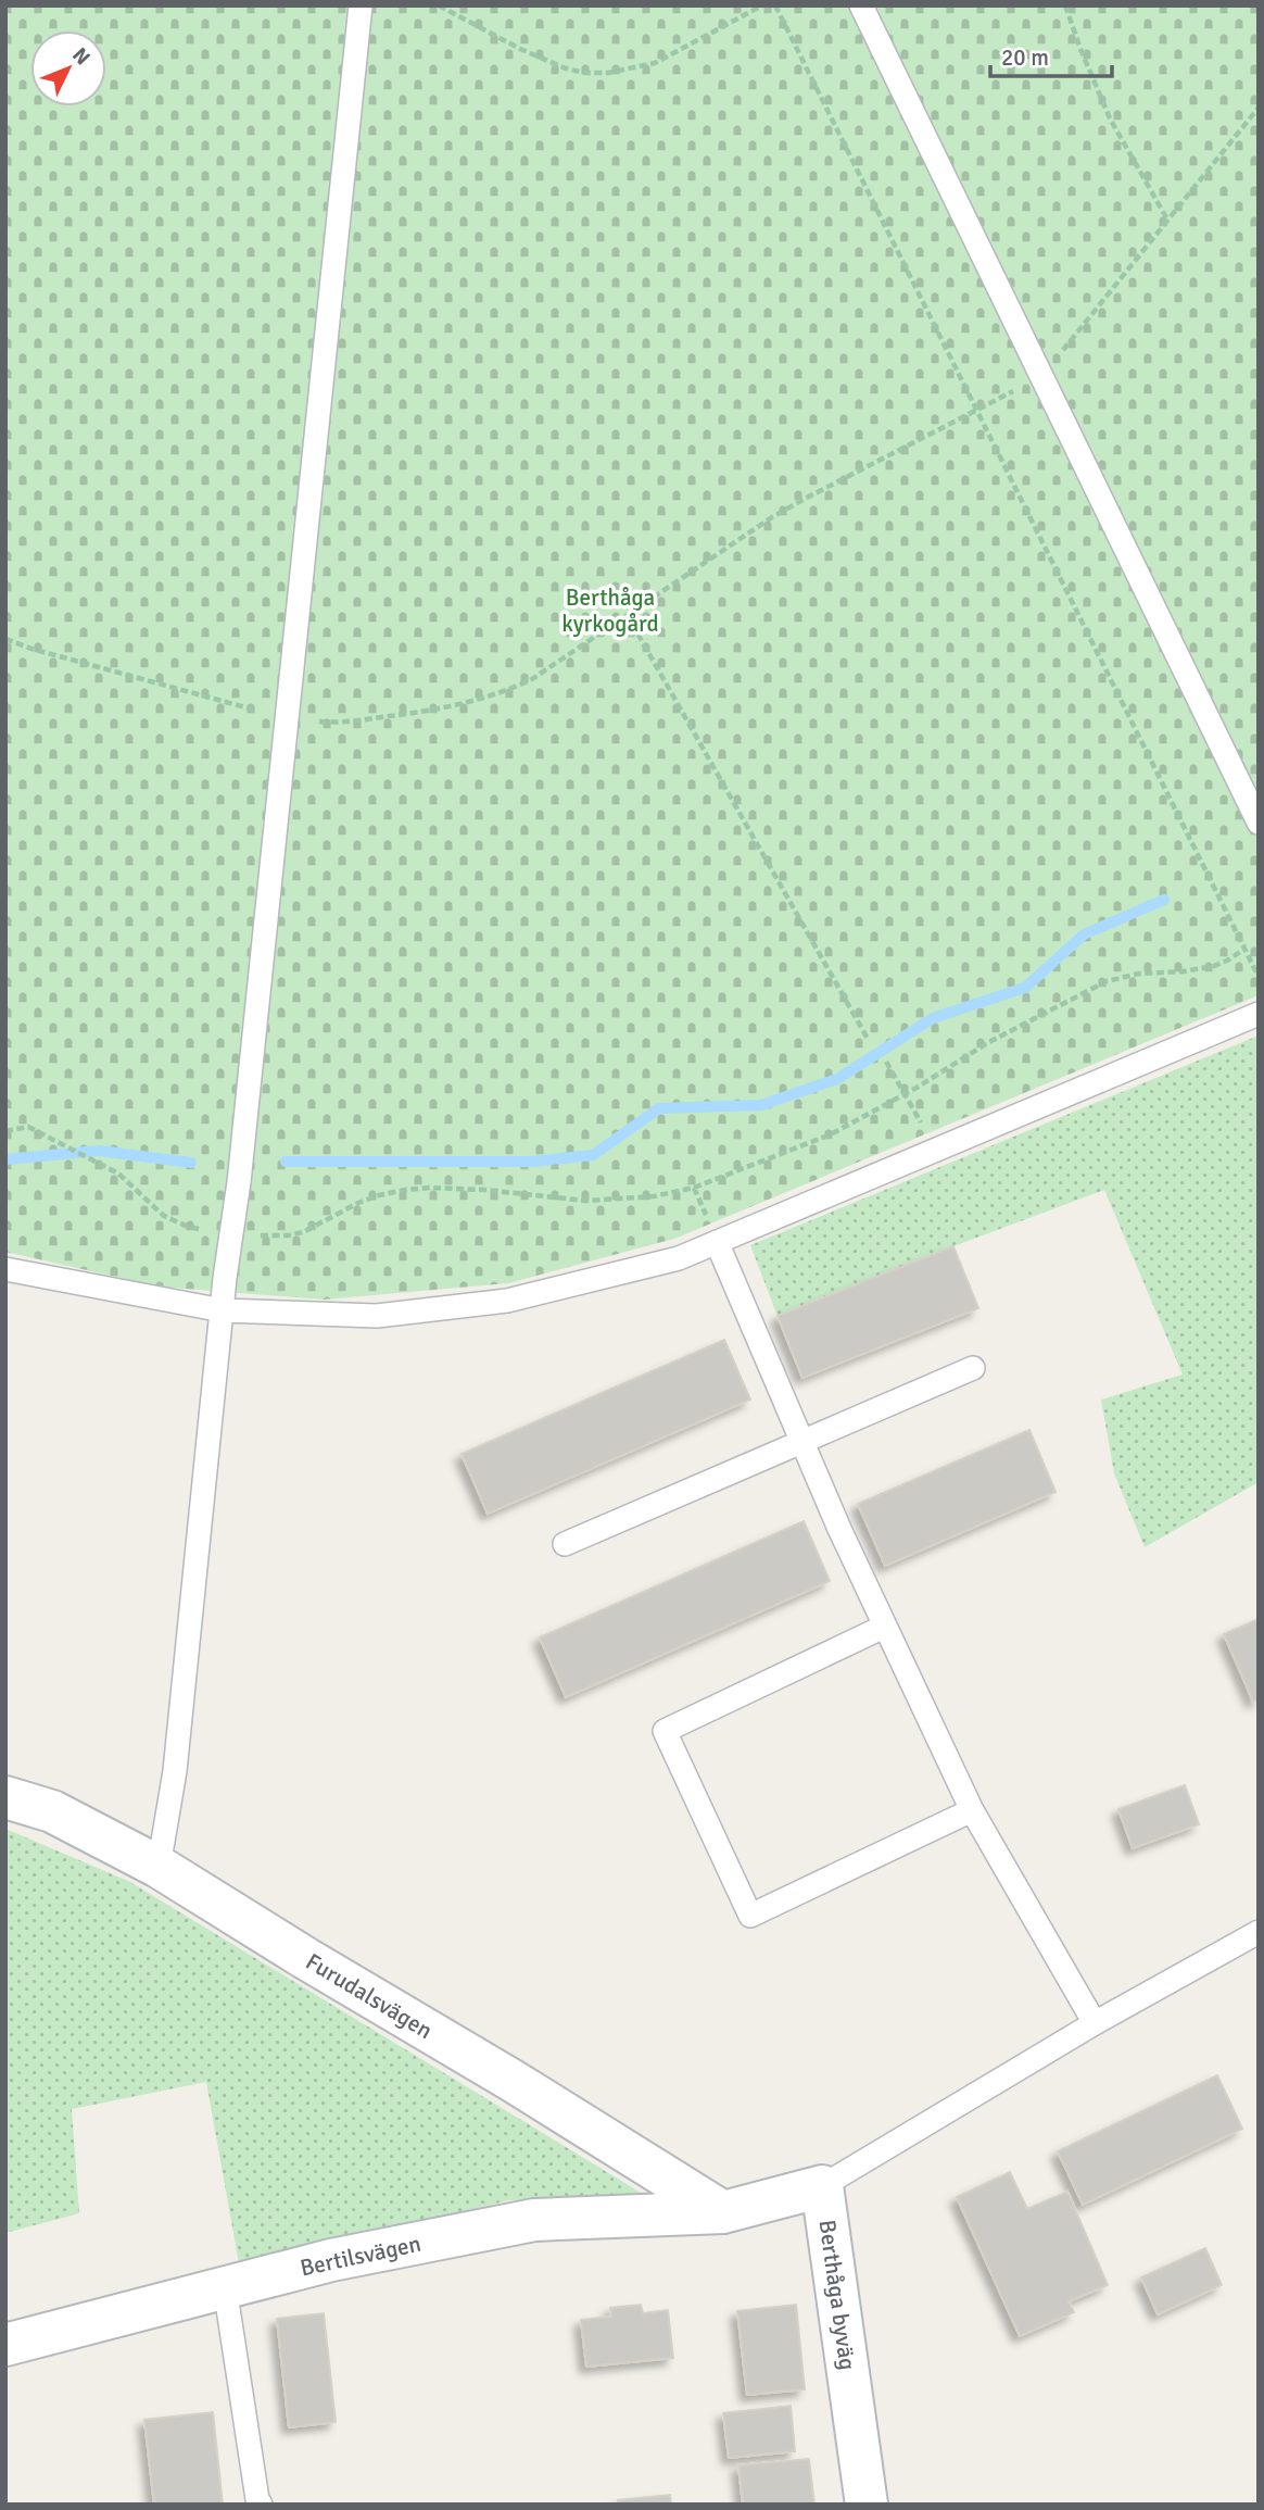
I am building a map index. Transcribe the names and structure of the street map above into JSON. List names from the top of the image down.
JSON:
{
  "streets": {
    "street": ["Furudalsvägen", "Bertilsvägen", "Berthåga byväg"]
  },
  "crossings": [
    ["Furudalsvägen", "Bertilsvägen"],
    ["Furudalsvägen", "Berthåga byväg"],
    ["Bertilsvägen", "Berthåga byväg"]
  ],
  "parks": ["Berthåga kyrkogård"],
  "scale_bar": "20 m",
  "north": "top right"
}
